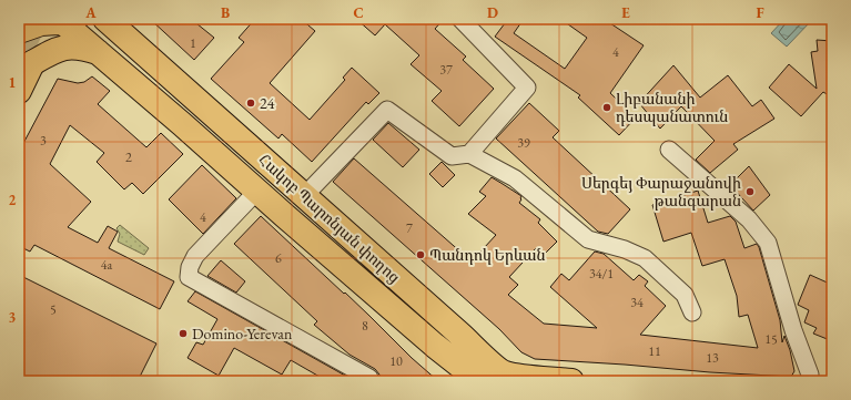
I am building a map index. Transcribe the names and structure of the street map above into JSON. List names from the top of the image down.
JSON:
{
  "streets": {
    "main road": ["Հակոբ Պարոնյան փողոց"]
  },
  "places": [
    "24",
    "Լիբանանի դեսպանատուն",
    "Սերգեյ Փարաջանովի թանգարան",
    "Պանդոկ Երևան",
    "Domino-Yerevan"
  ],
  "house_numbers": [
    "1",
    "4",
    "37",
    "3",
    "39",
    "2",
    "4",
    "7",
    "6",
    "4a",
    "34/1",
    "34",
    "5",
    "8",
    "15",
    "11",
    "13",
    "10"
  ],
  "grid": {
    "columns": [
      "A",
      "B",
      "C",
      "D",
      "E",
      "F"
    ],
    "rows": ["1", "2", "3"]
  }
}
